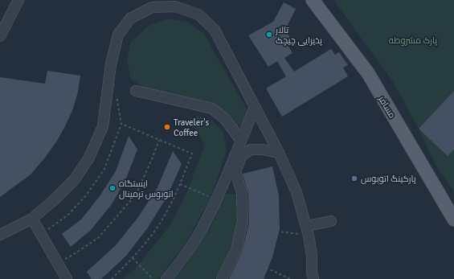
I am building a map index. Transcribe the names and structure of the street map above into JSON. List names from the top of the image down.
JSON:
{
  "streets": {
    "main road": ["مسافر"]
  },
  "parks": ["پارک مشروطه"],
  "places": [
    "تالار پذیرایی چیچک",
    "Traveler's Coffee",
    "پارکینگ اتوبوس",
    "ایستگاه اتوبوس ترمینال"
  ]
}
